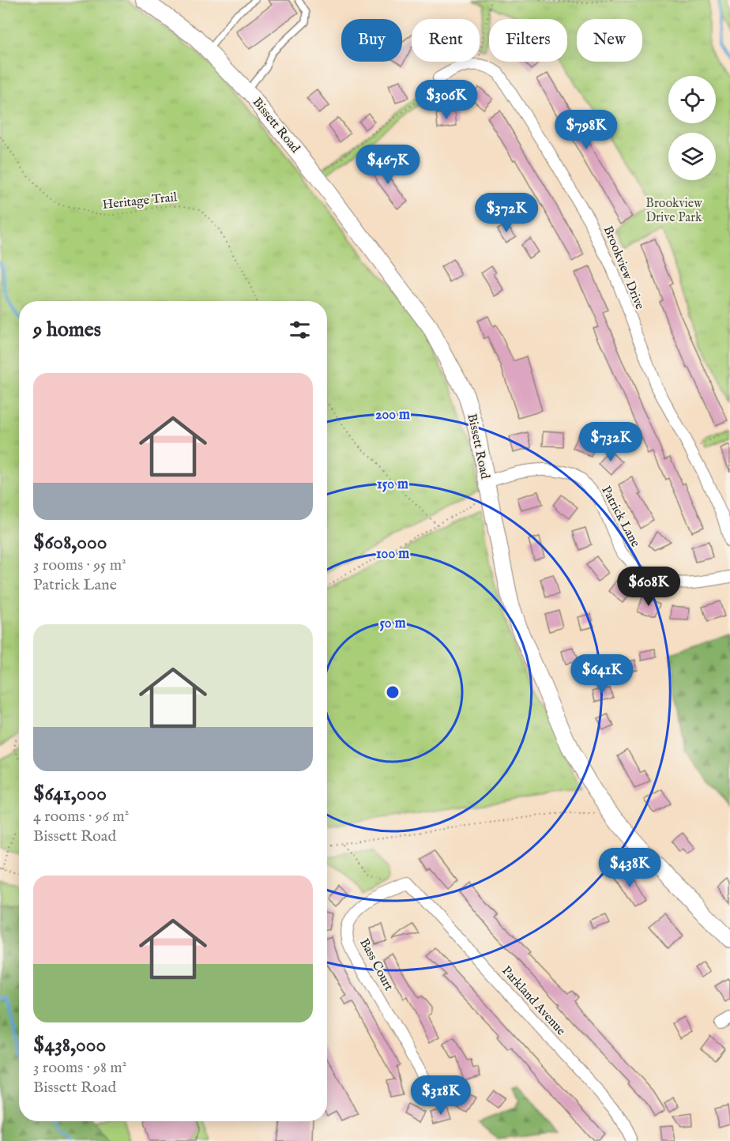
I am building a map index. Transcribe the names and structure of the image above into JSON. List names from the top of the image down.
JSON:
{
  "streets": {
    "main road": ["Bissett Road"],
    "street": [
      "Brookview Drive",
      "Patrick Lane",
      "Bass Court",
      "Parkland Avenue"
    ],
    "path": ["Heritage Trail"]
  },
  "crossings": [
    ["Bissett Road", "Patrick Lane"],
    ["Bass Court", "Parkland Avenue"]
  ],
  "parks": ["Brookview Drive Park"],
  "page": {
    "chip": [
      "Buy",
      "Rent",
      "Filters",
      "New"
    ],
    "price": [
      "$306K",
      "$798K",
      "$467K",
      "$372K",
      "$732K",
      "$608K",
      "$641K",
      "$438K",
      "$318K"
    ],
    "heading": "9 homes",
    "list": [
      {
        "name": "$608,000",
        "note": "3 rooms · 95 m² · Patrick Lane"
      },
      {
        "name": "$641,000",
        "note": "4 rooms · 96 m² · Bissett Road"
      },
      {
        "name": "$438,000",
        "note": "3 rooms · 98 m² · Bissett Road"
      }
    ]
  },
  "rings": [
    "200 m",
    "150 m",
    "100 m",
    "50 m"
  ]
}
